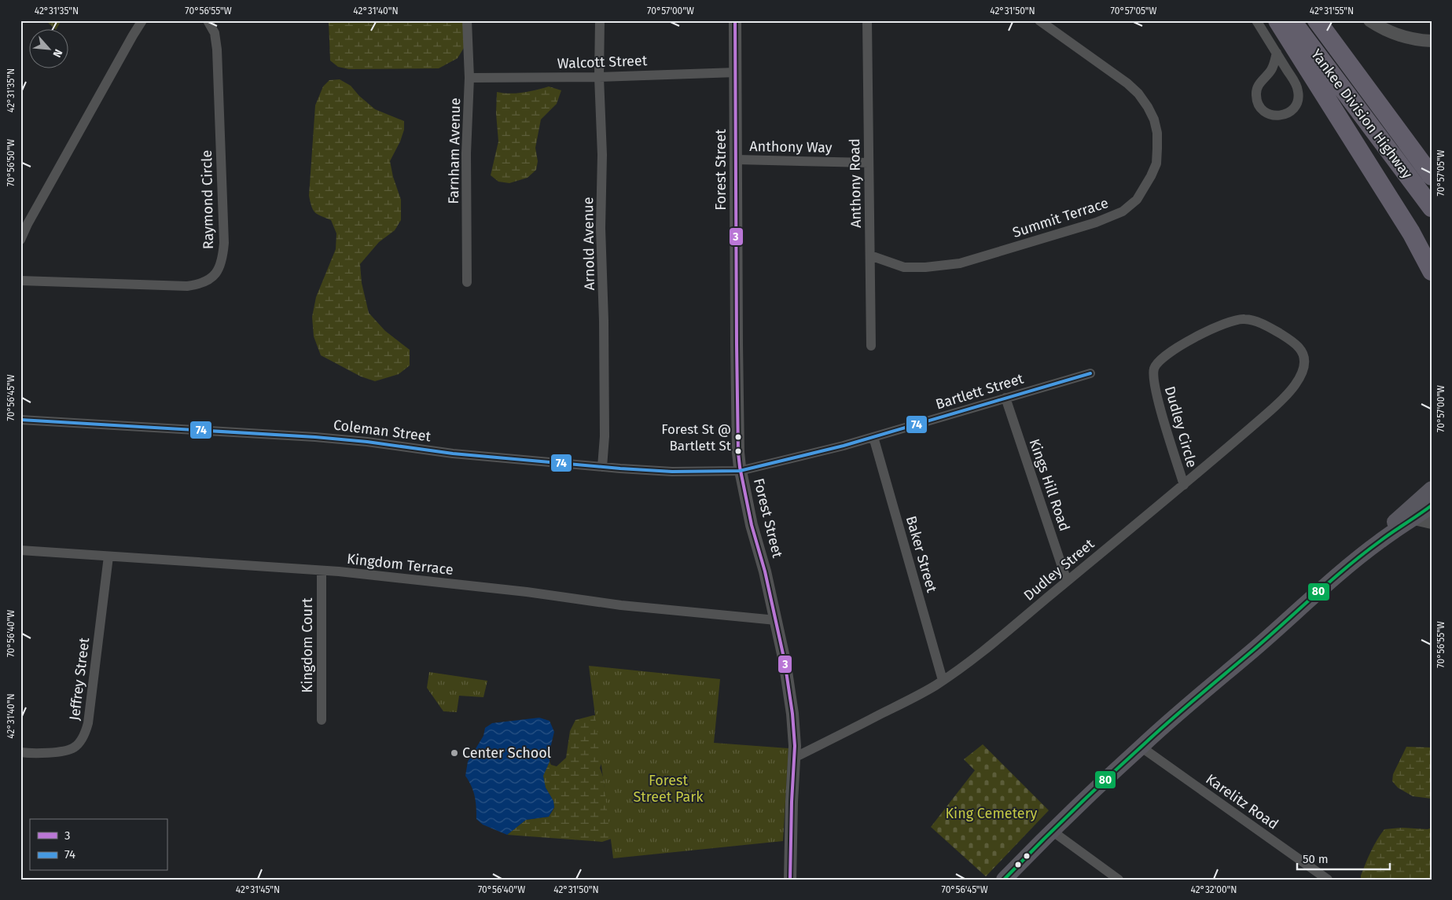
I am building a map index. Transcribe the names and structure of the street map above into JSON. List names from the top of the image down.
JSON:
{
  "streets": {
    "highway": ["Yankee Division Highway"],
    "street": [
      "Walcott Street",
      "Anthony Way",
      "Farnham Avenue",
      "Forest Street",
      "Anthony Road",
      "Raymond Circle",
      "Summit Terrace",
      "Arnold Avenue",
      "Bartlett Street",
      "Dudley Circle",
      "Coleman Street",
      "Kings Hill Road",
      "Baker Street",
      "Kingdom Terrace",
      "Dudley Street",
      "Kingdom Court",
      "Jeffrey Street",
      "Karelitz Road"
    ]
  },
  "crossings": [
    ["Walcott Street", "Farnham Avenue"],
    ["Walcott Street", "Forest Street"],
    ["Walcott Street", "Arnold Avenue"],
    ["Anthony Way", "Forest Street"],
    ["Anthony Way", "Anthony Road"],
    ["Forest Street", "Bartlett Street"],
    ["Forest Street", "Coleman Street"],
    ["Forest Street", "Kingdom Terrace"],
    ["Forest Street", "Dudley Street"],
    ["Anthony Road", "Summit Terrace"],
    ["Arnold Avenue", "Coleman Street"],
    ["Bartlett Street", "Coleman Street"],
    ["Bartlett Street", "Kings Hill Road"],
    ["Bartlett Street", "Baker Street"],
    ["Dudley Circle", "Dudley Street"],
    ["Kings Hill Road", "Dudley Street"],
    ["Baker Street", "Dudley Street"],
    ["Kingdom Terrace", "Kingdom Court"],
    ["Kingdom Terrace", "Jeffrey Street"]
  ],
  "parks": ["Forest Street Park", "King Cemetery"],
  "places": ["Forest St @ Bartlett St", "Center School"],
  "lines": ["transit line 3", "transit line 74", "transit line 80"],
  "legend": ["3", "74"],
  "scale_bar": "50 m",
  "north": "bottom right",
  "coordinates": [
    "42°31'35\"N",
    "70°56'55\"W",
    "42°31'40\"N",
    "70°57'00\"W",
    "42°31'50\"N",
    "70°57'05\"W",
    "42°31'55\"N",
    "70°56'50\"W",
    "70°56'45\"W",
    "70°56'40\"W",
    "42°31'45\"N",
    "42°32'00\"N"
  ]
}
